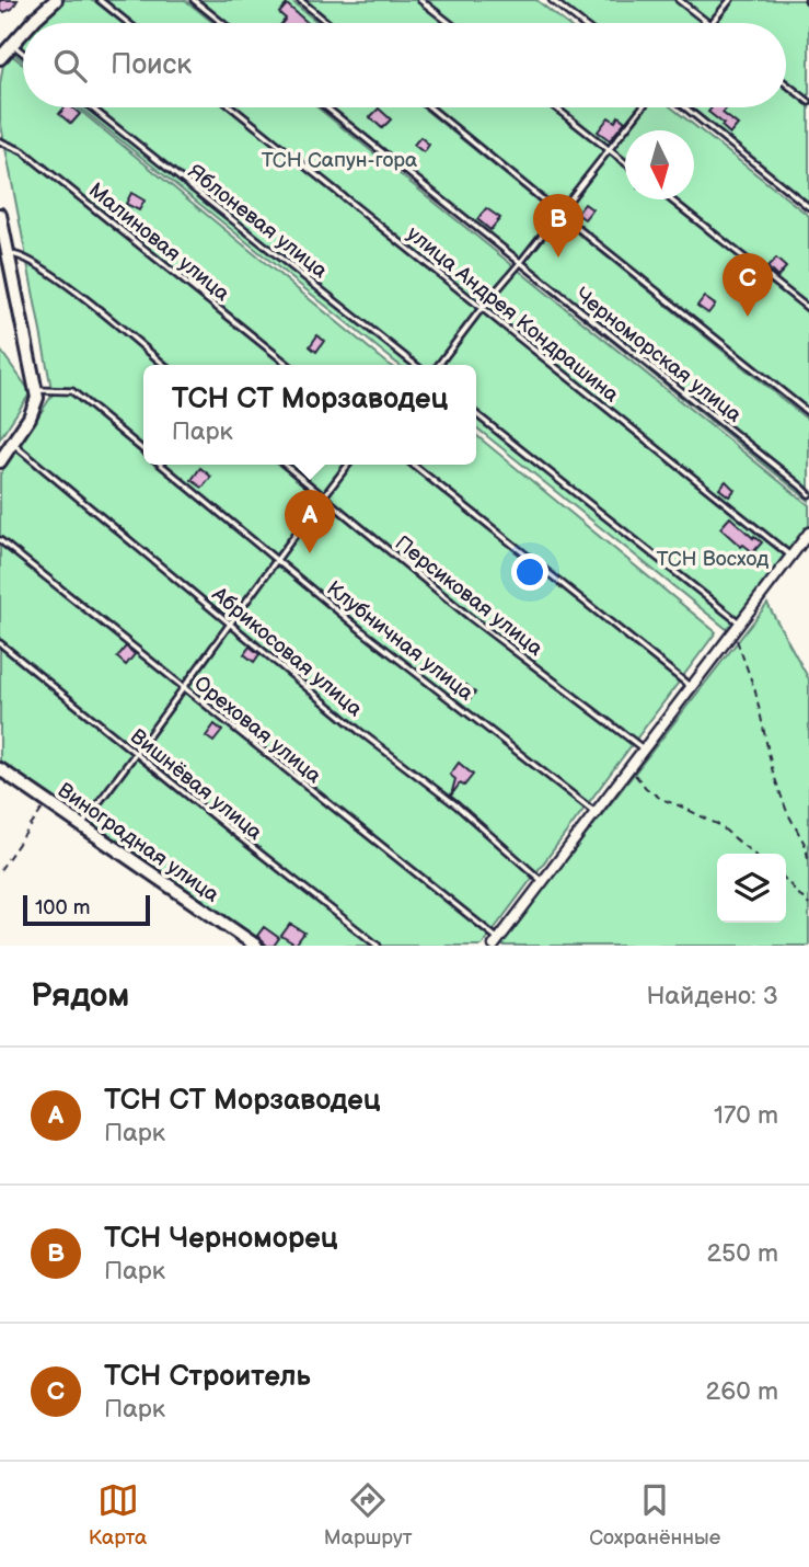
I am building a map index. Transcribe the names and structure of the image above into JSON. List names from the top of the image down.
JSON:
{
  "streets": {
    "street": ["Виноградная улица"],
    "lane": [
      "Яблоневая улица",
      "Малиновая улица",
      "улица Андрея Кондрашина",
      "Черноморская улица",
      "Персиковая улица",
      "Клубничная улица",
      "Абрикосовая улица",
      "Ореховая улица",
      "Вишнёвая улица"
    ]
  },
  "parks": ["ТСН Сапун-гора", "ТСН Восход"],
  "scale_bar": "100 m",
  "north": "bottom",
  "page": {
    "search": "Поиск",
    "pins": ["B", "C", "A"],
    "popup": ["ТСН СТ Морзаводец", "Парк"],
    "scale": "100 m",
    "heading": ["Рядом", "Найдено: 3"],
    "list": [
      {
        "mark": "A",
        "name": "ТСН СТ Морзаводец",
        "note": "Парк",
        "value": "170 m"
      },
      {
        "mark": "B",
        "name": "ТСН Черноморец",
        "note": "Парк",
        "value": "250 m"
      },
      {
        "mark": "C",
        "name": "ТСН Строитель",
        "note": "Парк",
        "value": "260 m"
      }
    ],
    "nav": ["Карта", "Маршрут", "Сохранённые"]
  }
}
